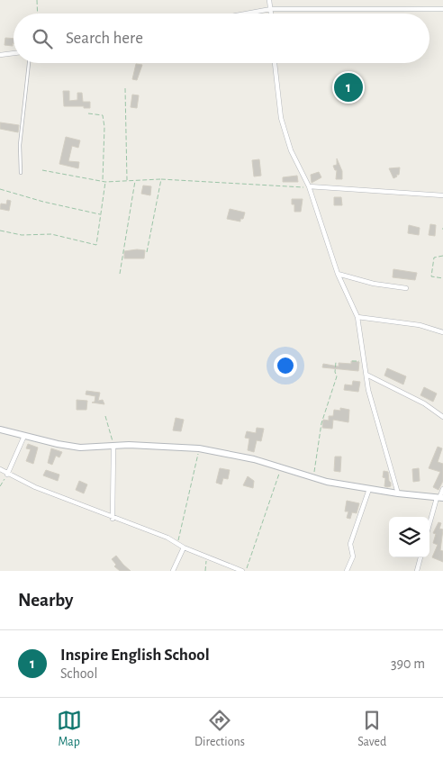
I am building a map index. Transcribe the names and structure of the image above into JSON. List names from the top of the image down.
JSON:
{
  "page": {
    "search": "Search here",
    "pins": "1",
    "heading": "Nearby",
    "list": [
      {
        "mark": "1",
        "name": "Inspire English School",
        "note": "School",
        "value": "390 m"
      }
    ],
    "nav": ["Map", "Directions", "Saved"]
  }
}
